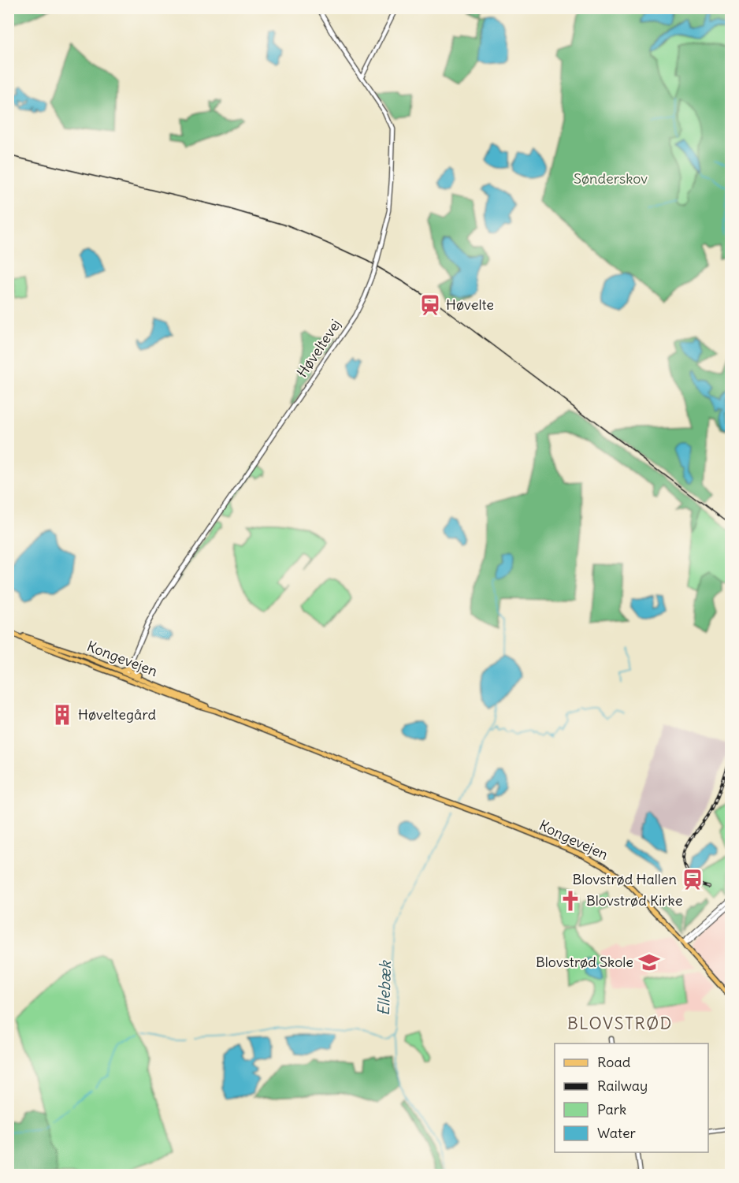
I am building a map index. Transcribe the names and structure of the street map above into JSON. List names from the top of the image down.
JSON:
{
  "streets": {
    "main road": ["Kongevejen"],
    "street": ["Høveltevej"]
  },
  "crossings": [
    ["Høveltevej", "Kongevejen"]
  ],
  "districts": ["BLOVSTRØD"],
  "water": ["Ellebæk"],
  "parks": ["Sønderskov"],
  "places": {
    "station": ["Høvelte", "Blovstrød Hallen"],
    "building": ["Høveltegård"],
    "church": ["Blovstrød Kirke"],
    "school or university": ["Blovstrød Skole"]
  },
  "legend": [
    "Road",
    "Railway",
    "Park",
    "Water"
  ]
}
